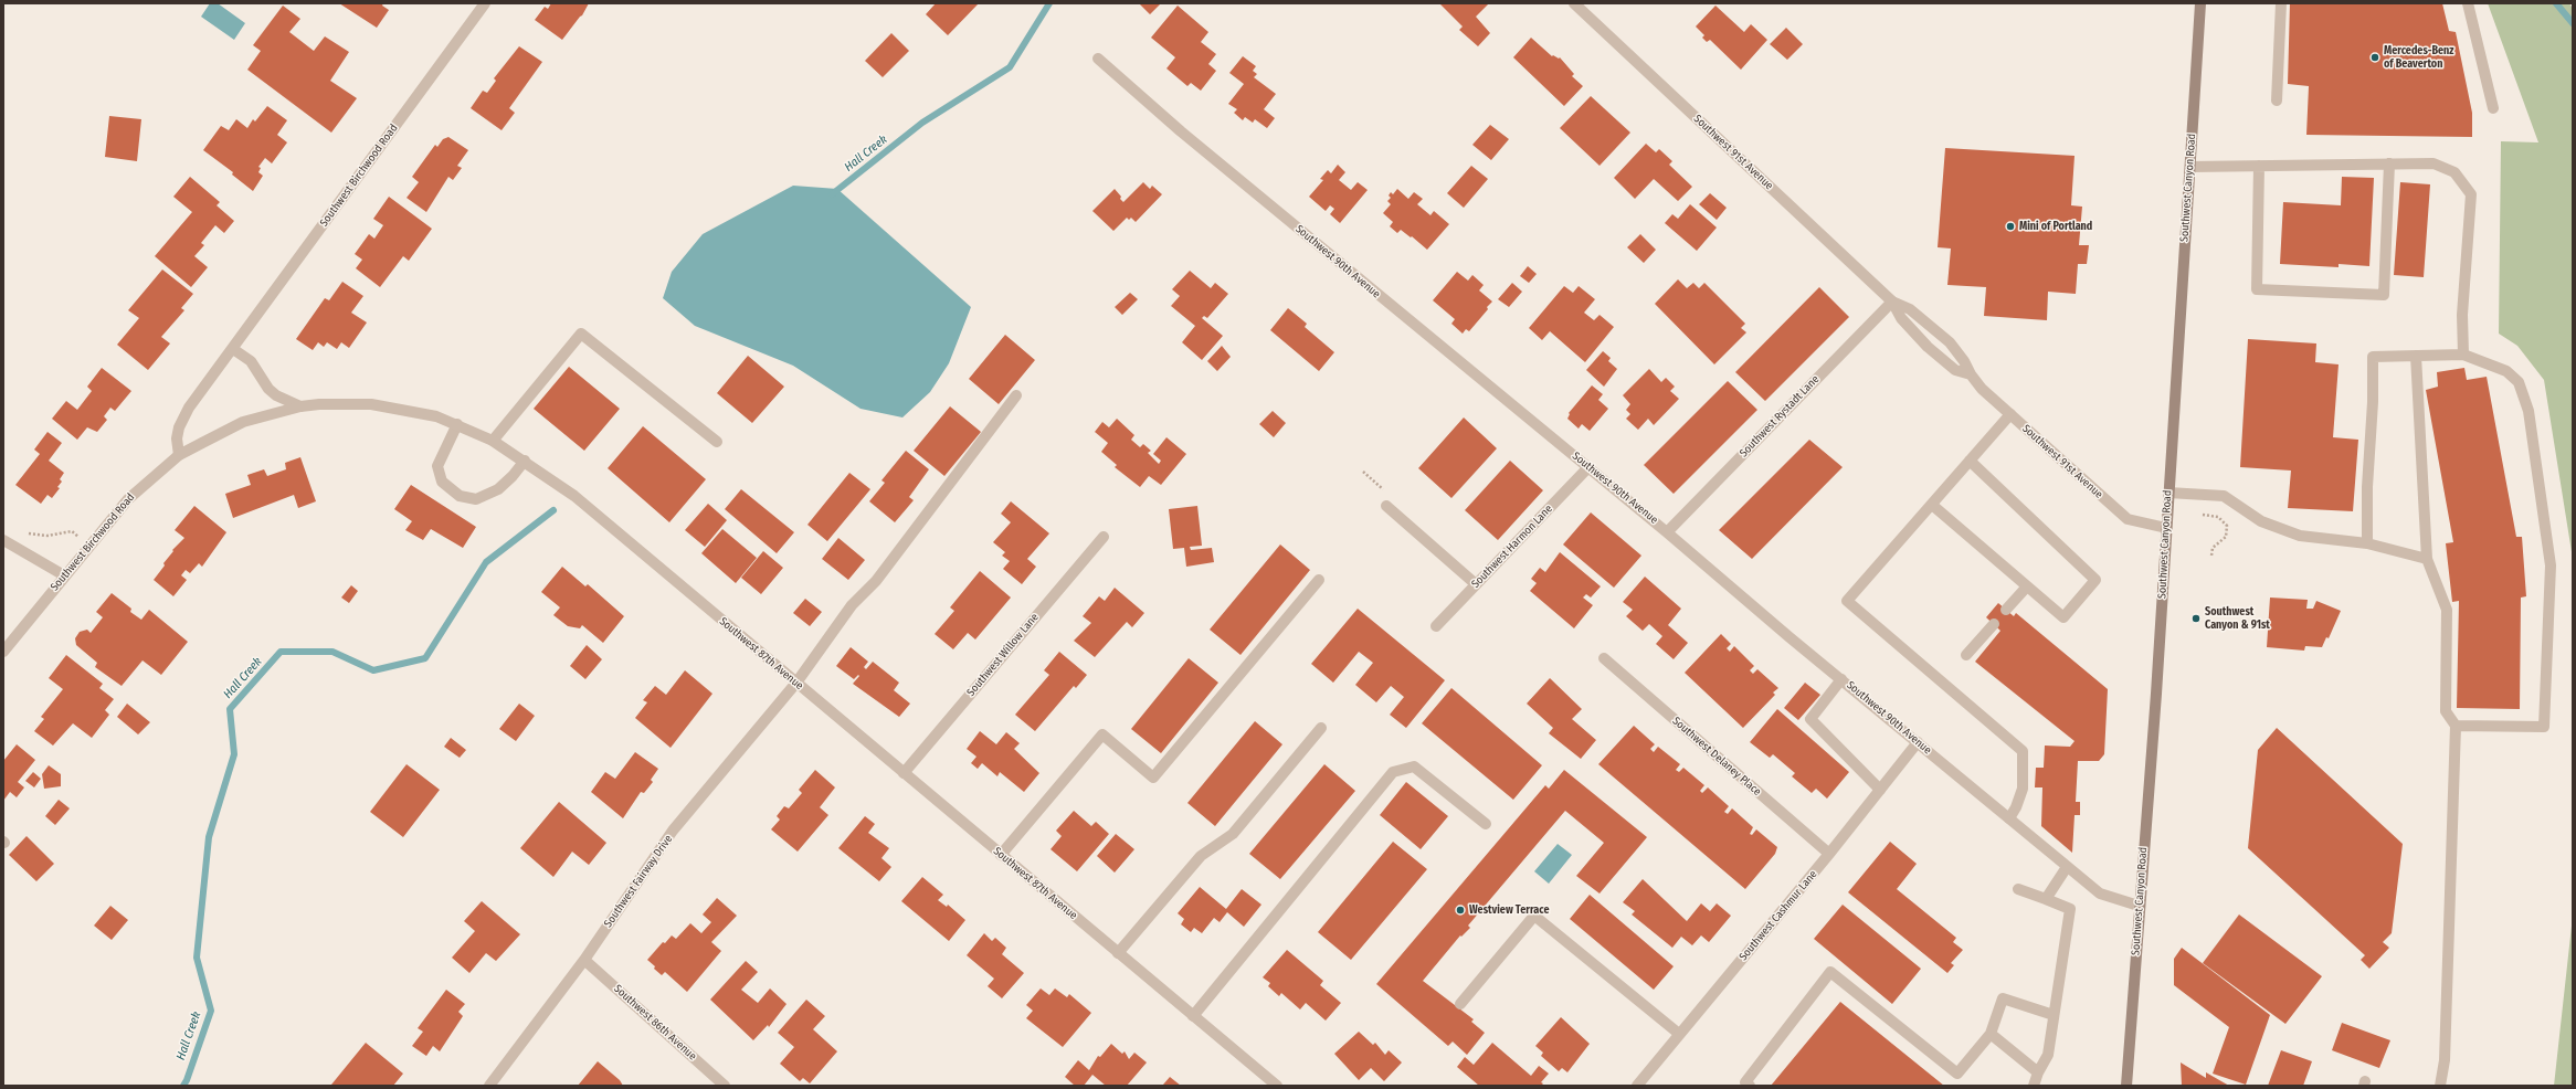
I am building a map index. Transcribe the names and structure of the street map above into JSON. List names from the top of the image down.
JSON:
{
  "streets": {
    "main road": ["Southwest Canyon Road"],
    "street": [
      "Southwest 91st Avenue",
      "Southwest Birchwood Road",
      "Southwest 90th Avenue",
      "Southwest Rystadt Lane",
      "Southwest Harmon Lane",
      "Southwest 87th Avenue",
      "Southwest Willow Lane",
      "Southwest Delaney Place",
      "Southwest Fairway Drive",
      "Southwest Cashmur Lane",
      "Southwest 86th Avenue"
    ]
  },
  "crossings": [
    ["Southwest 91st Avenue", "Southwest Canyon Road"],
    ["Southwest 91st Avenue", "Southwest Rystadt Lane"],
    ["Southwest Birchwood Road", "Southwest 87th Avenue"],
    ["Southwest Canyon Road", "Southwest 90th Avenue"],
    ["Southwest 90th Avenue", "Southwest Rystadt Lane"],
    ["Southwest 90th Avenue", "Southwest Harmon Lane"],
    ["Southwest 90th Avenue", "Southwest Cashmur Lane"],
    ["Southwest 87th Avenue", "Southwest Willow Lane"],
    ["Southwest 87th Avenue", "Southwest Fairway Drive"],
    ["Southwest Delaney Place", "Southwest Cashmur Lane"],
    ["Southwest Fairway Drive", "Southwest 86th Avenue"]
  ],
  "water": ["Hall Creek"],
  "places": [
    "Mercedes-Benz of Beaverton",
    "Mini of Portland",
    "Southwest Canyon & 91st",
    "Westview Terrace"
  ]
}
